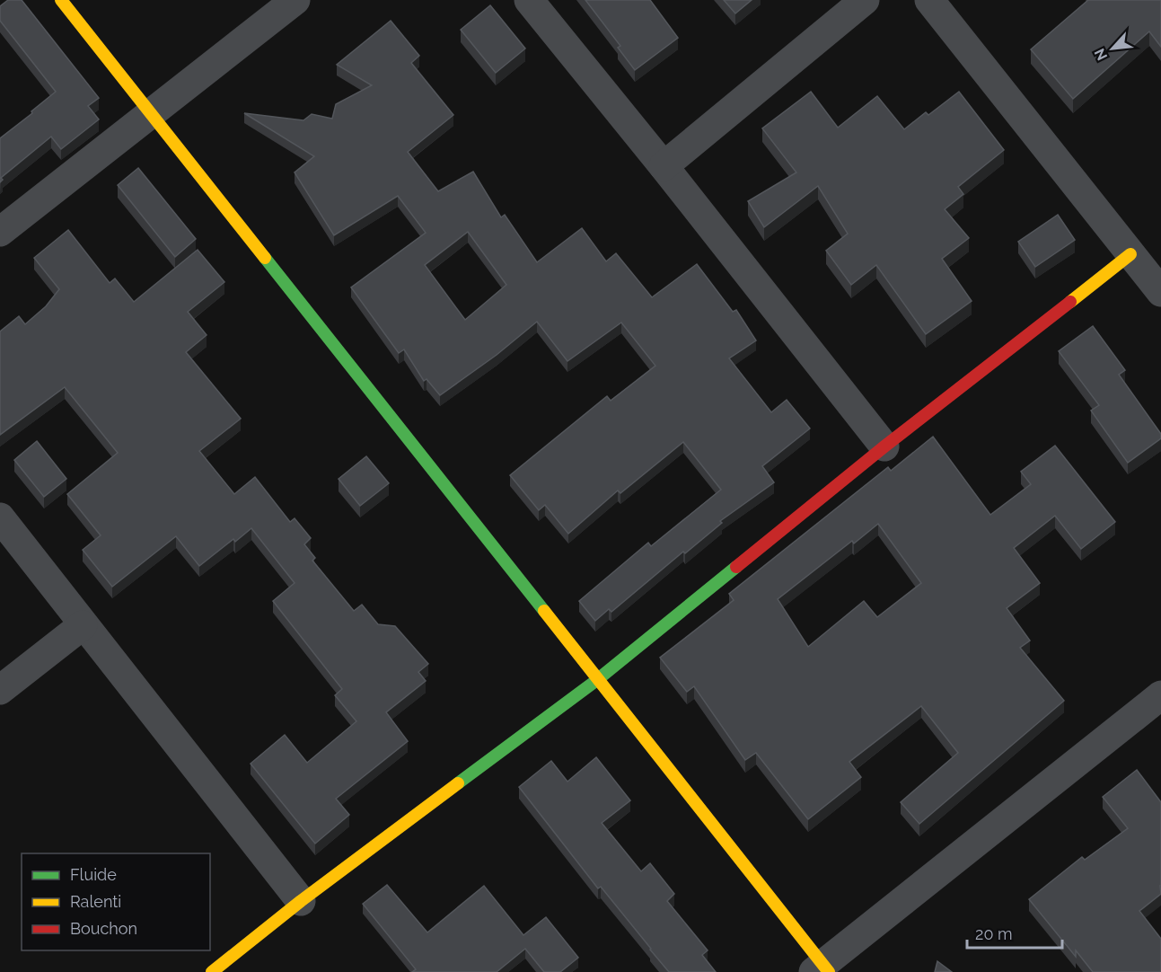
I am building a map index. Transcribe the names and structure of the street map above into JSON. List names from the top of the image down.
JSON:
{
  "legend": ["Fluide", "Ralenti", "Bouchon"],
  "scale_bar": "20 m",
  "north": "bottom left"
}
